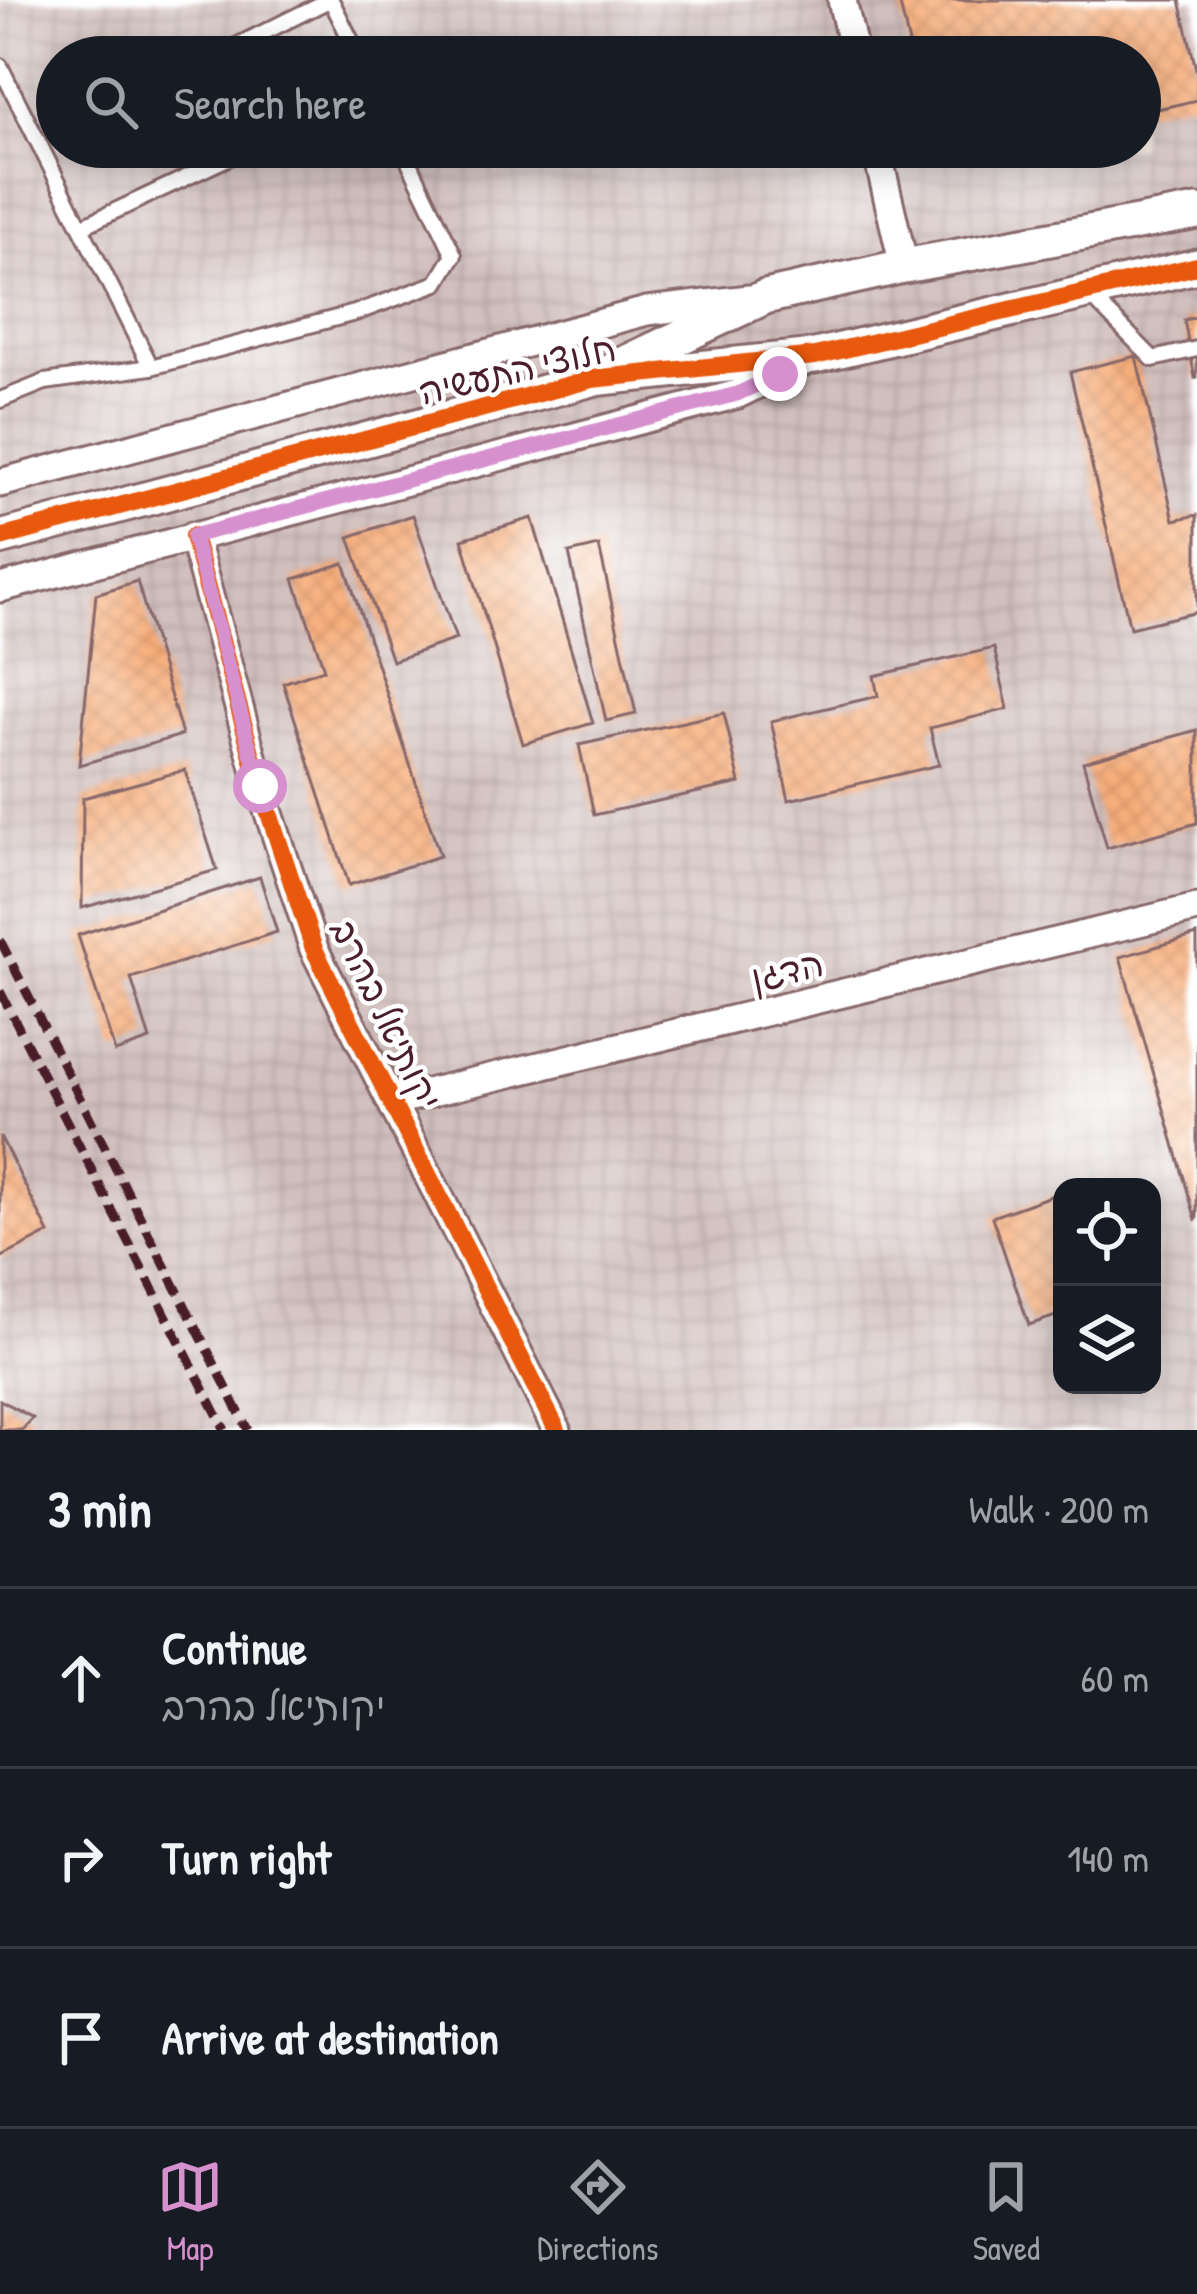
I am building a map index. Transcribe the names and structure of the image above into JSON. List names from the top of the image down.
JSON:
{
  "streets": {
    "street": ["חלוצי התעשיה", "הדגן", "יקותיאל בהרב"]
  },
  "crossings": [
    ["הדגן", "יקותיאל בהרב"]
  ],
  "page": {
    "search": "Search here",
    "heading": ["3 min", "Walk · 200 m"],
    "list": [
      ["Continue", "יקותיאל בהרב", "60 m"],
      ["Turn right", "140 m"],
      "Arrive at destination"
    ],
    "nav": ["Map", "Directions", "Saved"]
  }
}
